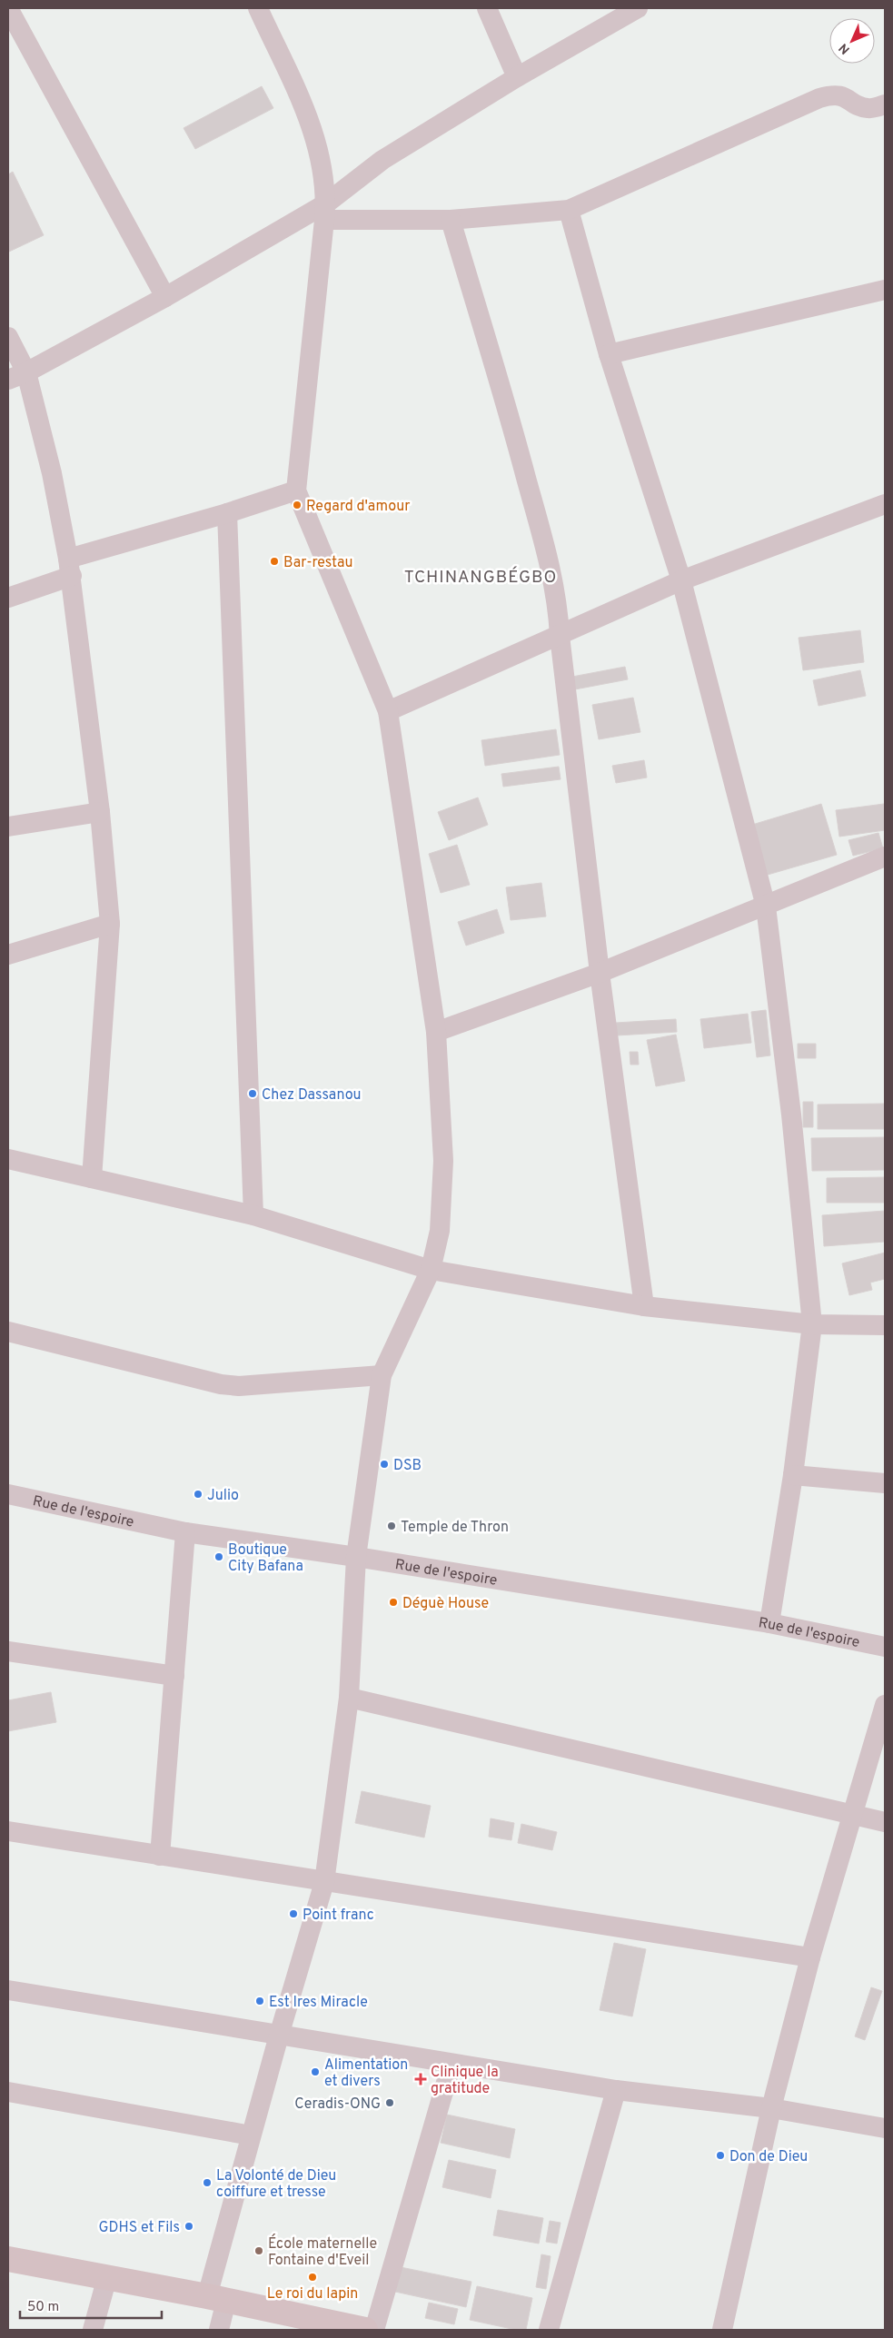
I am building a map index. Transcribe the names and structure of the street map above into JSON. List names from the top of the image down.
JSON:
{
  "streets": {
    "street": ["Rue de l'espoire"]
  },
  "districts": ["TCHINANGBÉGBO"],
  "places": {
    "other": [
      "Regard d'amour",
      "Bar-restau",
      "Chez Dassanou",
      "DSB",
      "Julio",
      "Temple de Thron",
      "Boutique City Bafana",
      "Déguè House",
      "Point franc",
      "Est Ires Miracle",
      "Alimentation et divers",
      "Ceradis-ONG",
      "Don de Dieu",
      "La Volonté de Dieu coiffure et tresse",
      "GDHS et Fils",
      "École maternelle Fontaine d'Eveil",
      "Le roi du lapin"
    ],
    "health": ["Clinique la gratitude"]
  },
  "scale_bar": "50 m",
  "north": "bottom left"
}
